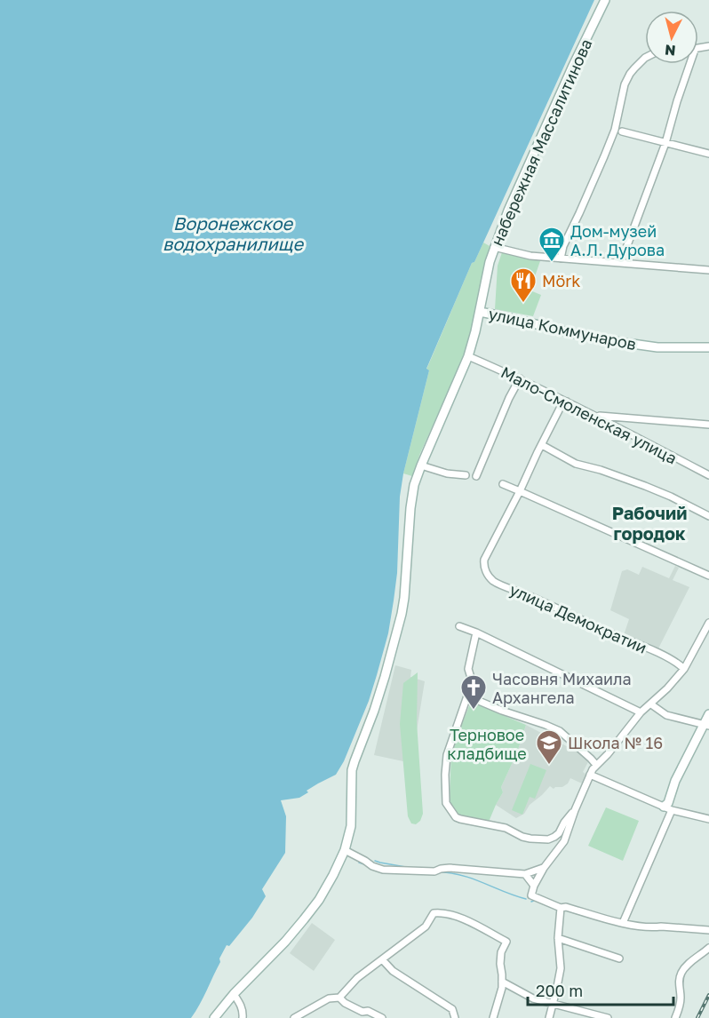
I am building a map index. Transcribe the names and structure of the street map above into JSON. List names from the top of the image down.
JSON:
{
  "streets": {
    "main road": ["набережная Массалитинова", "улица Коммунаров"],
    "street": ["Мало-Смоленская улица", "улица Демократии"]
  },
  "crossings": [
    ["набережная Массалитинова", "улица Коммунаров"],
    ["набережная Массалитинова", "Мало-Смоленская улица"]
  ],
  "districts": ["Рабочий городок"],
  "water": ["Воронежское водохранилище"],
  "parks": ["Терновое кладбище"],
  "places": {
    "museum": ["Дом-музей А.Л. Дурова"],
    "restaurant": ["Mörk"],
    "church": ["Часовня Михаила Архангела"],
    "school or university": ["Школа № 16"]
  },
  "scale_bar": "200 m",
  "north": "bottom"
}
